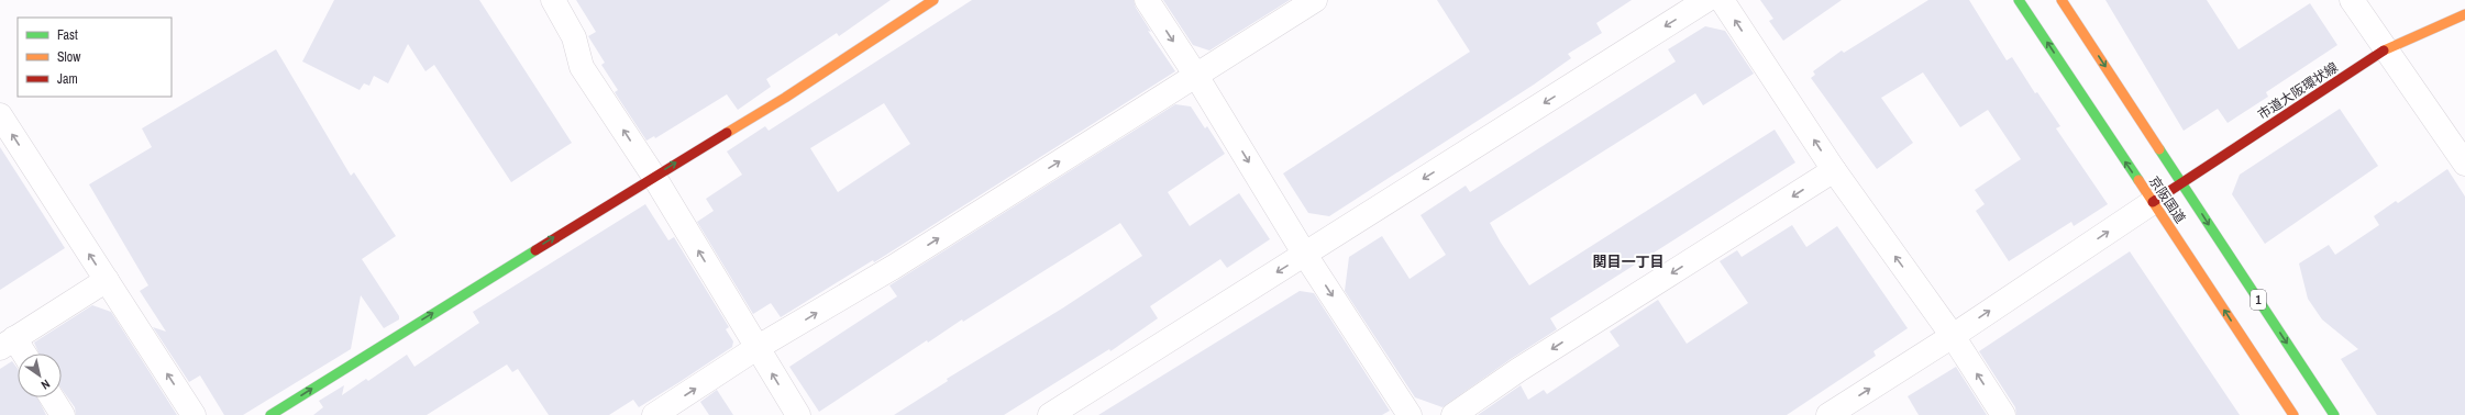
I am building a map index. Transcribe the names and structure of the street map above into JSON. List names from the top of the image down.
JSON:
{
  "streets": {
    "main road": ["市道大阪環状線", "京阪国道", "1"]
  },
  "crossings": [
    ["市道大阪環状線", "京阪国道"]
  ],
  "districts": ["関目一丁目"],
  "legend": ["Fast", "Slow", "Jam"],
  "north": "bottom right"
}
